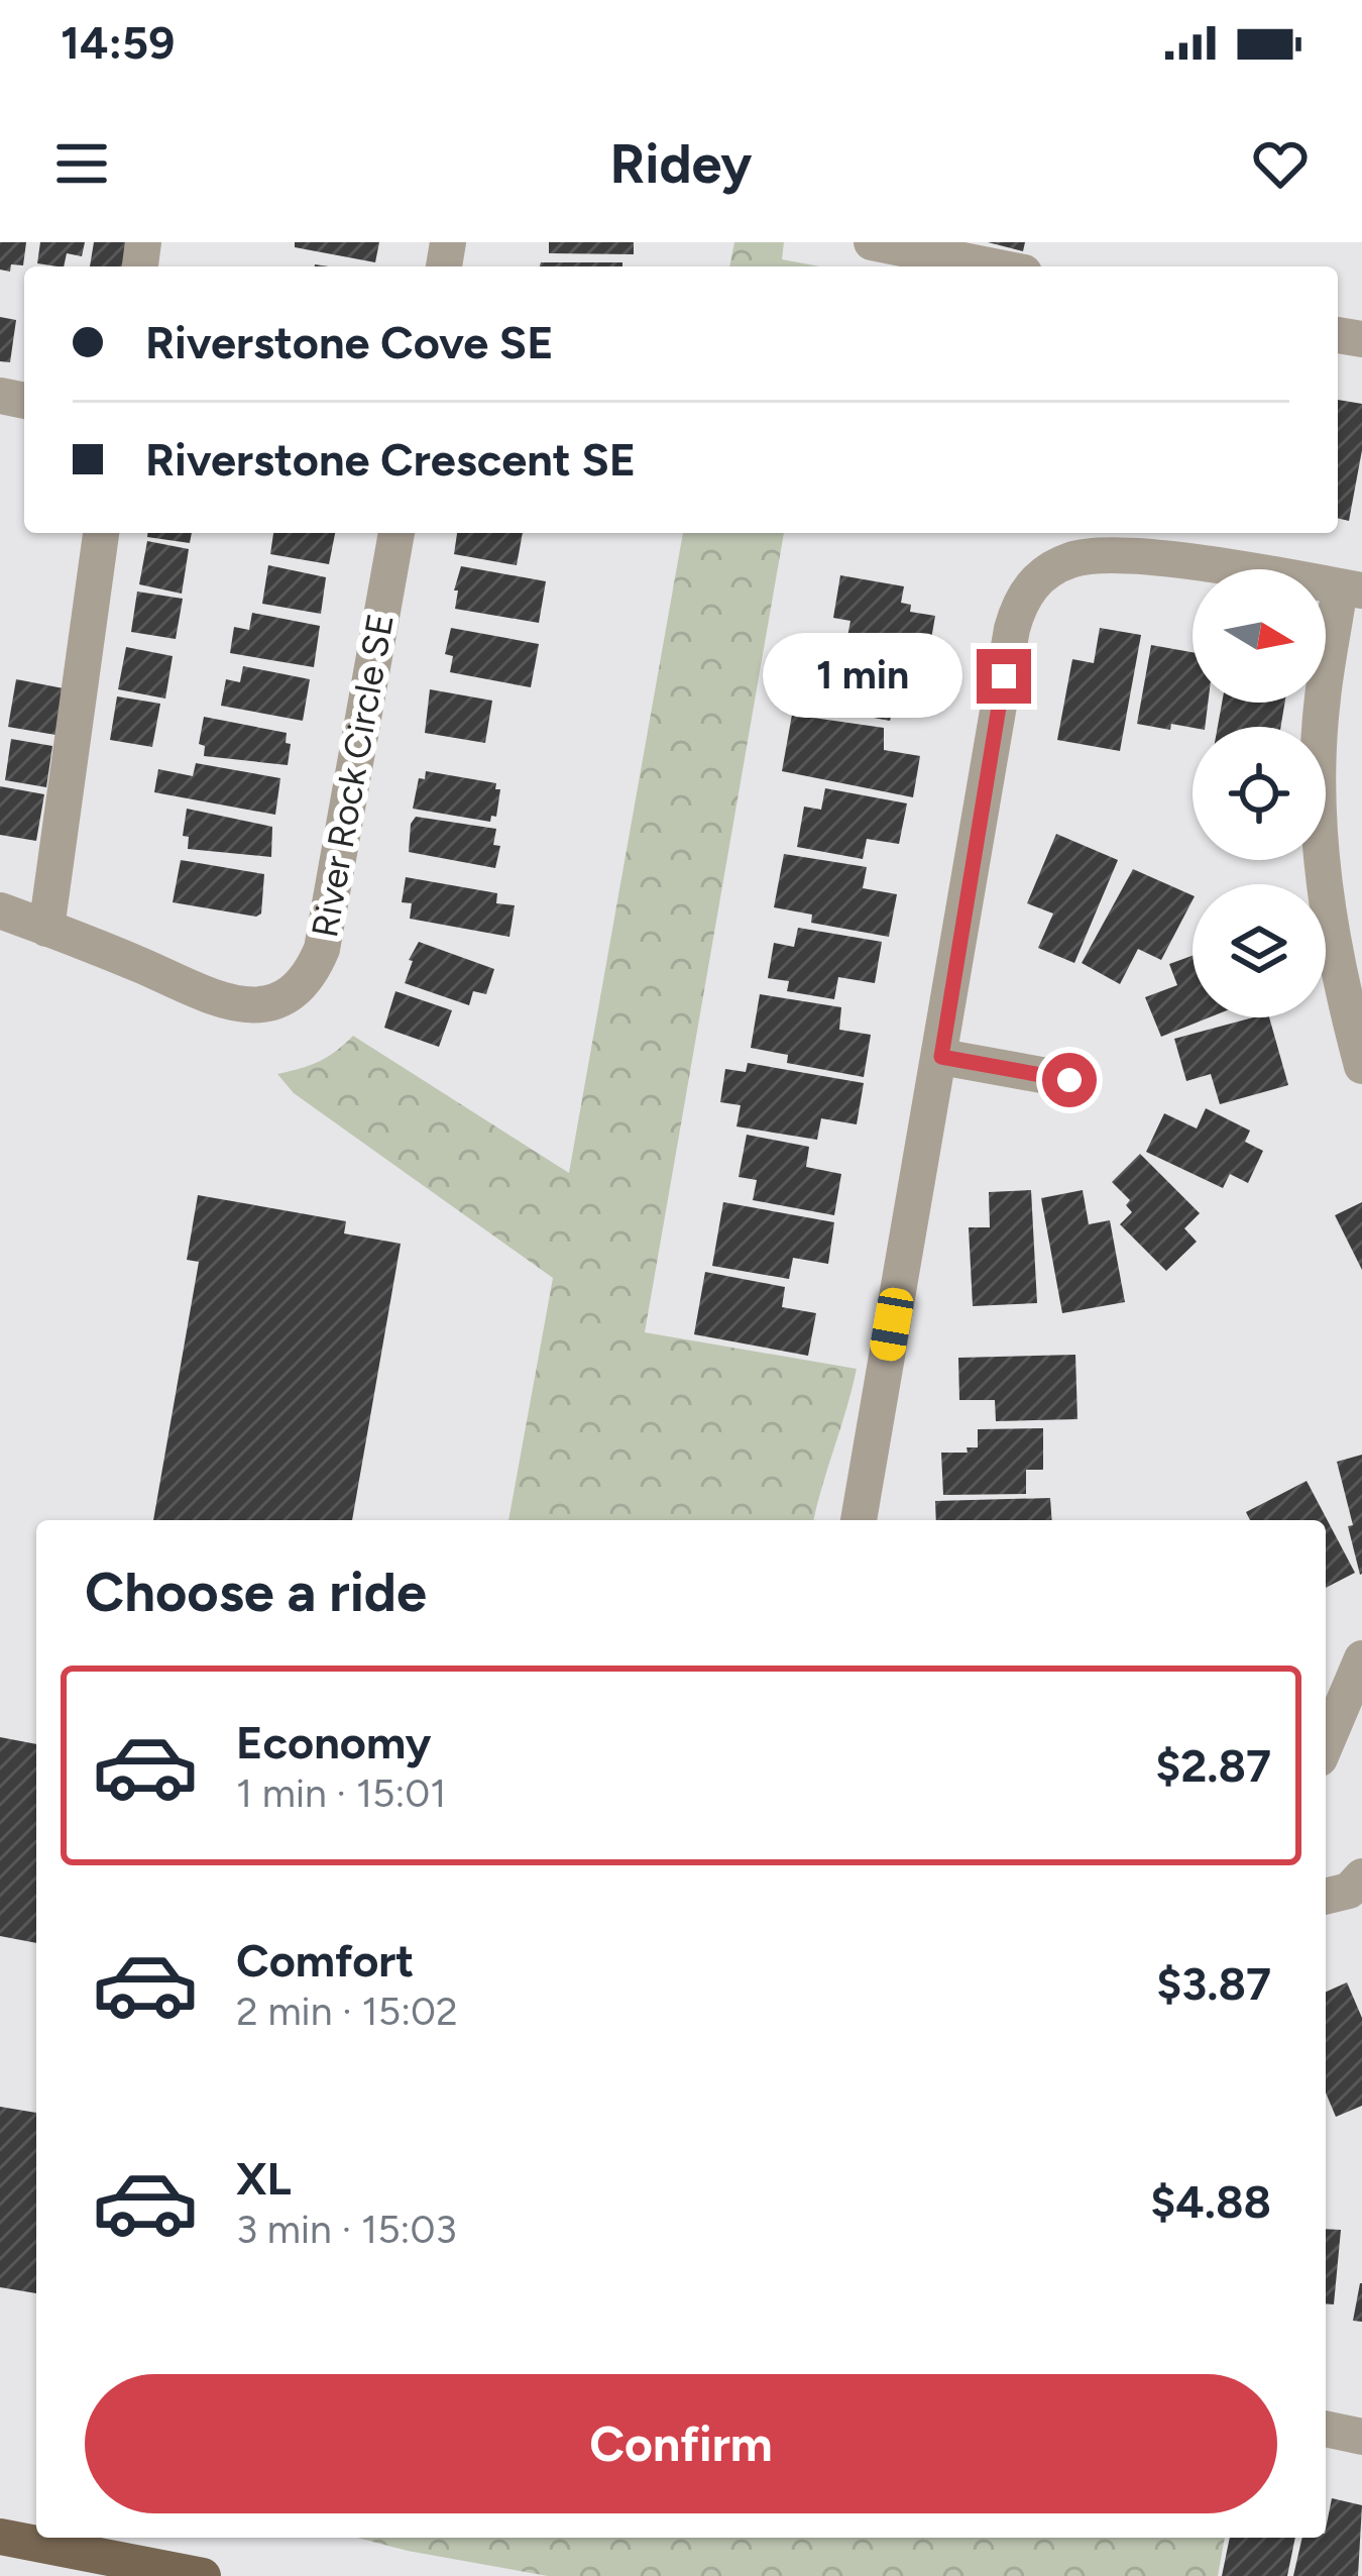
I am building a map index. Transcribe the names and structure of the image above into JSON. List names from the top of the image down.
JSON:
{
  "streets": {
    "street": ["River Rock Circle SE"]
  },
  "north": "right",
  "page": {
    "status": "14:59",
    "header": "Ridey",
    "banner": ["Riverstone Cove SE", "Riverstone Crescent SE"],
    "bubble": "1 min",
    "heading": "Choose a ride",
    "list": [
      {
        "name": "Economy",
        "note": "1 min · 15:01",
        "value": "$2.87"
      },
      {
        "name": "Comfort",
        "note": "2 min · 15:02",
        "value": "$3.87"
      },
      {
        "name": "XL",
        "note": "3 min · 15:03",
        "value": "$4.88"
      }
    ],
    "buttons": "Confirm"
  }
}
